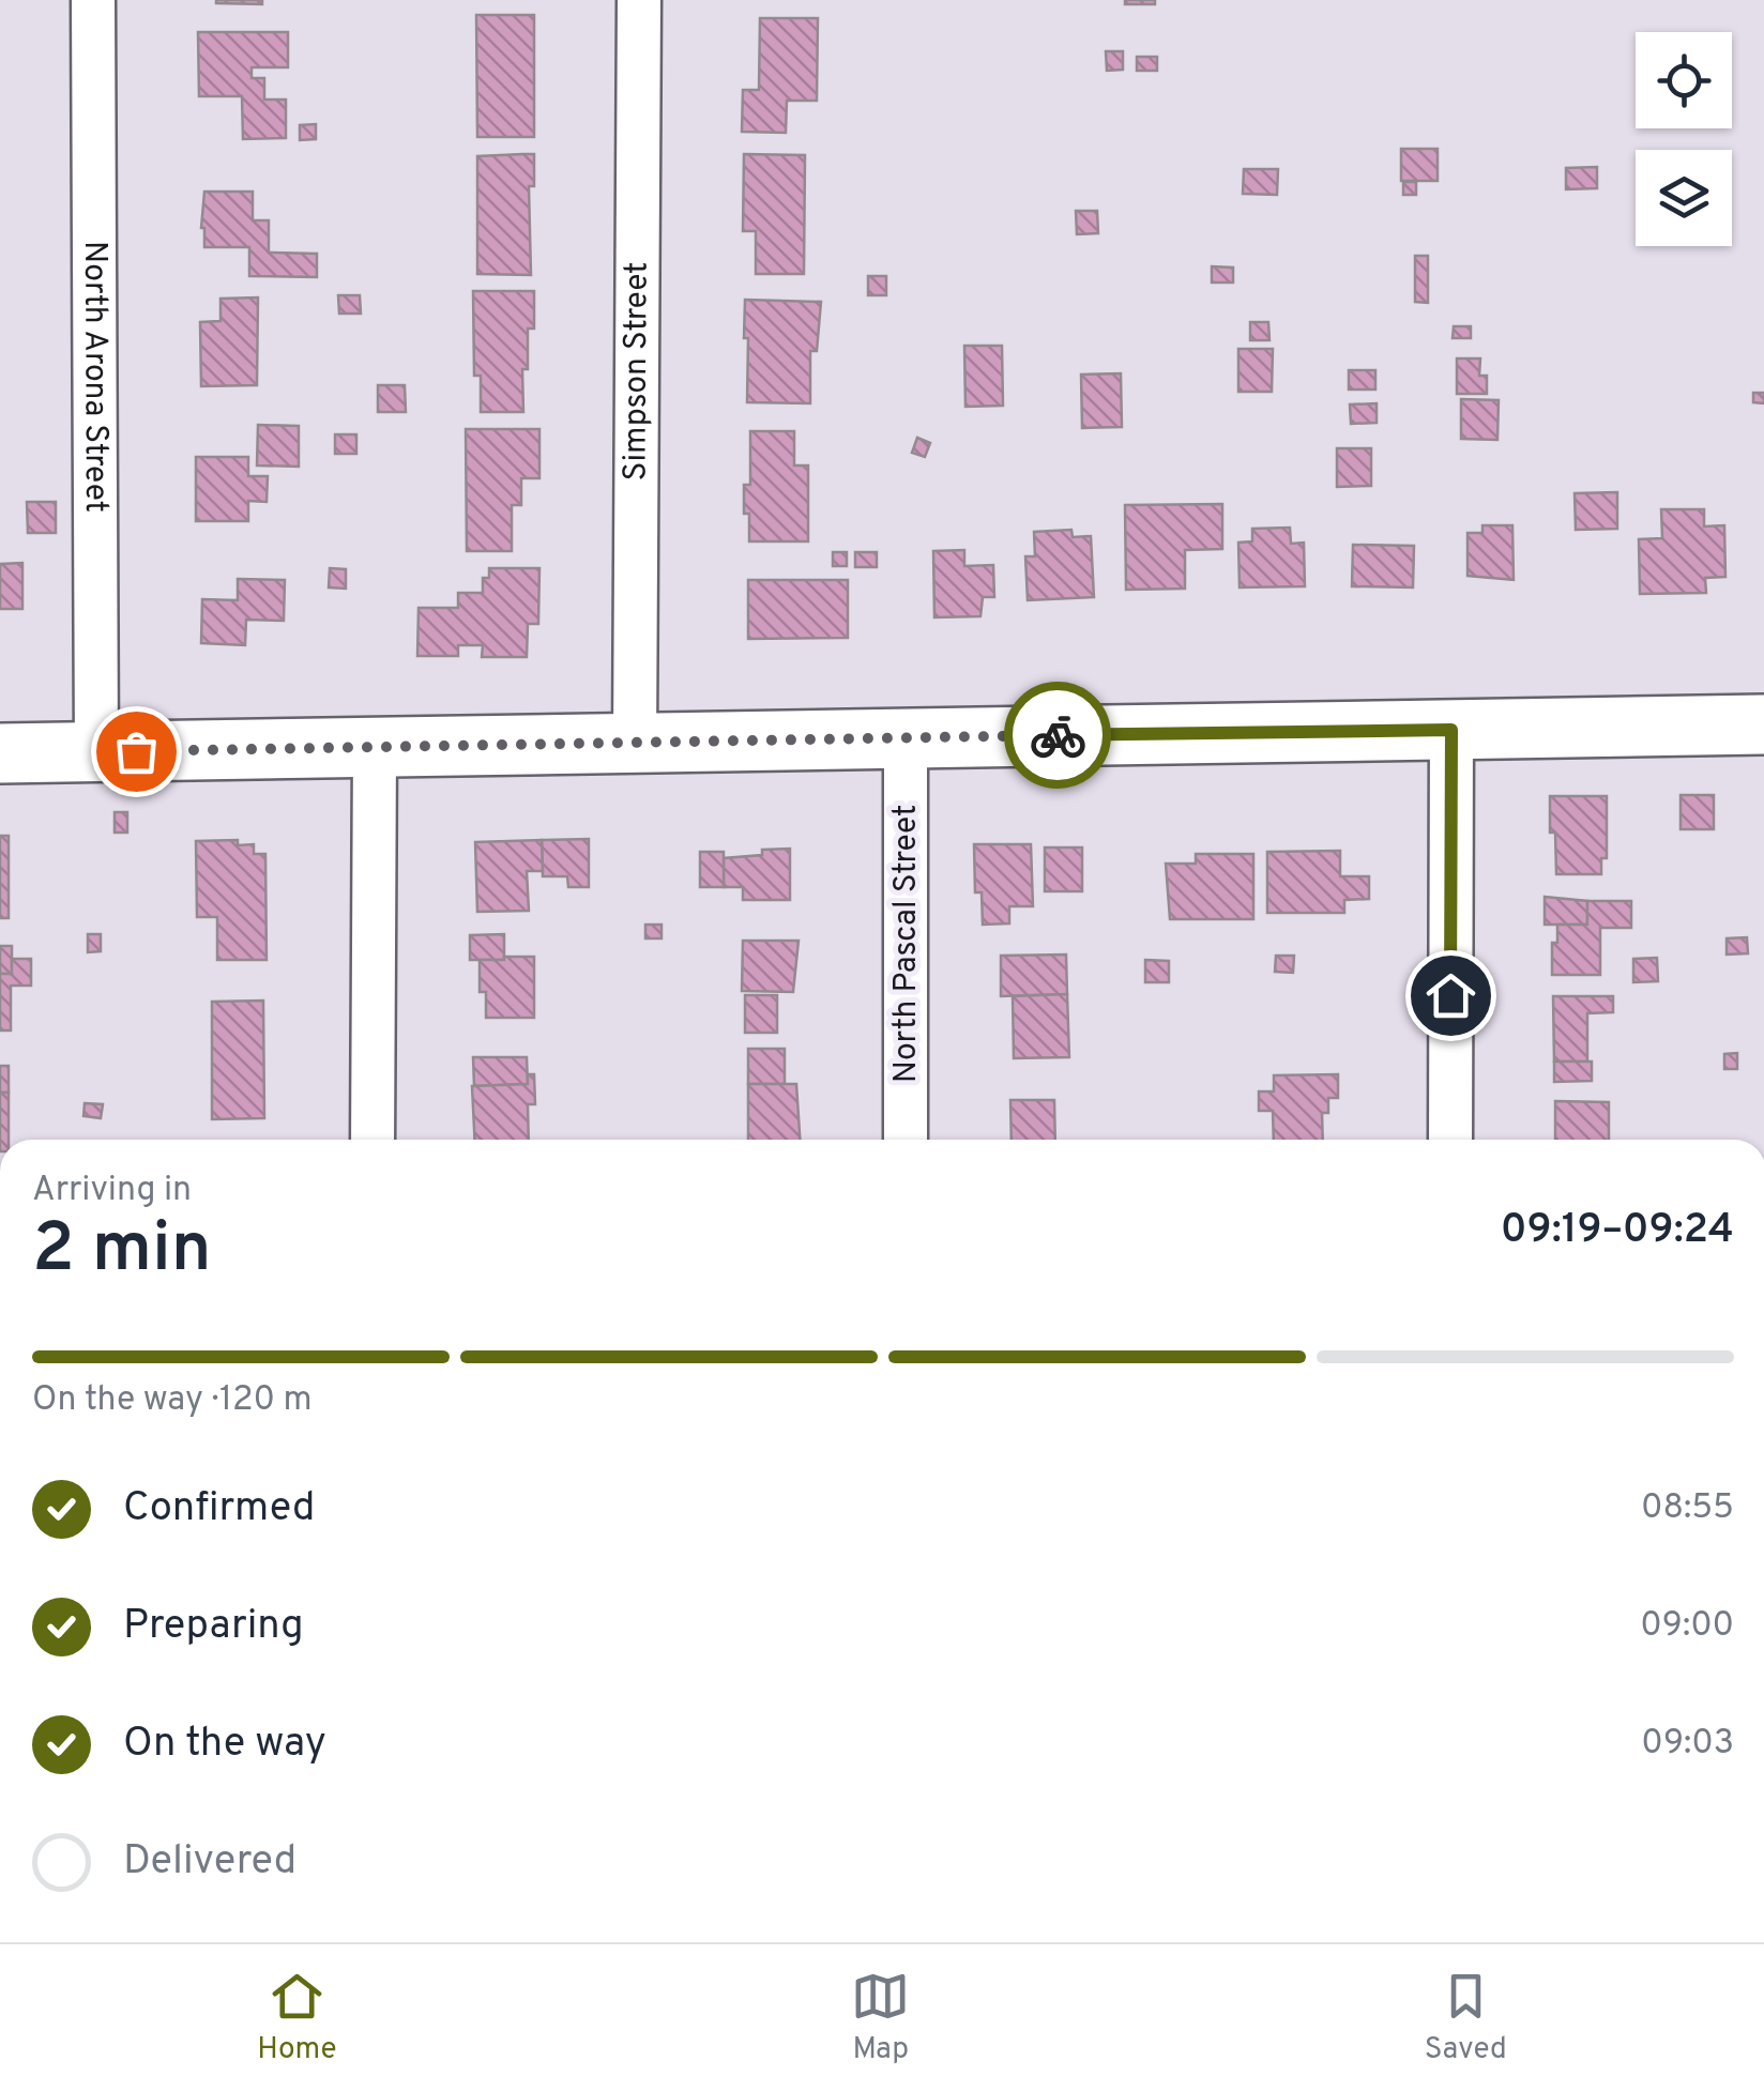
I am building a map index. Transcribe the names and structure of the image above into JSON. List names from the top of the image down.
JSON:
{
  "streets": {
    "street": ["Simpson Street", "North Arona Street", "North Pascal Street"]
  },
  "page": {
    "heading": ["2 min", "Arriving in", "09:19–09:24"],
    "bar": "On the way · 120 m",
    "list": [
      ["Confirmed", "08:55"],
      ["Preparing", "09:00"],
      ["On the way", "09:03"],
      "Delivered"
    ],
    "tabs": ["Home", "Map", "Saved"]
  }
}
